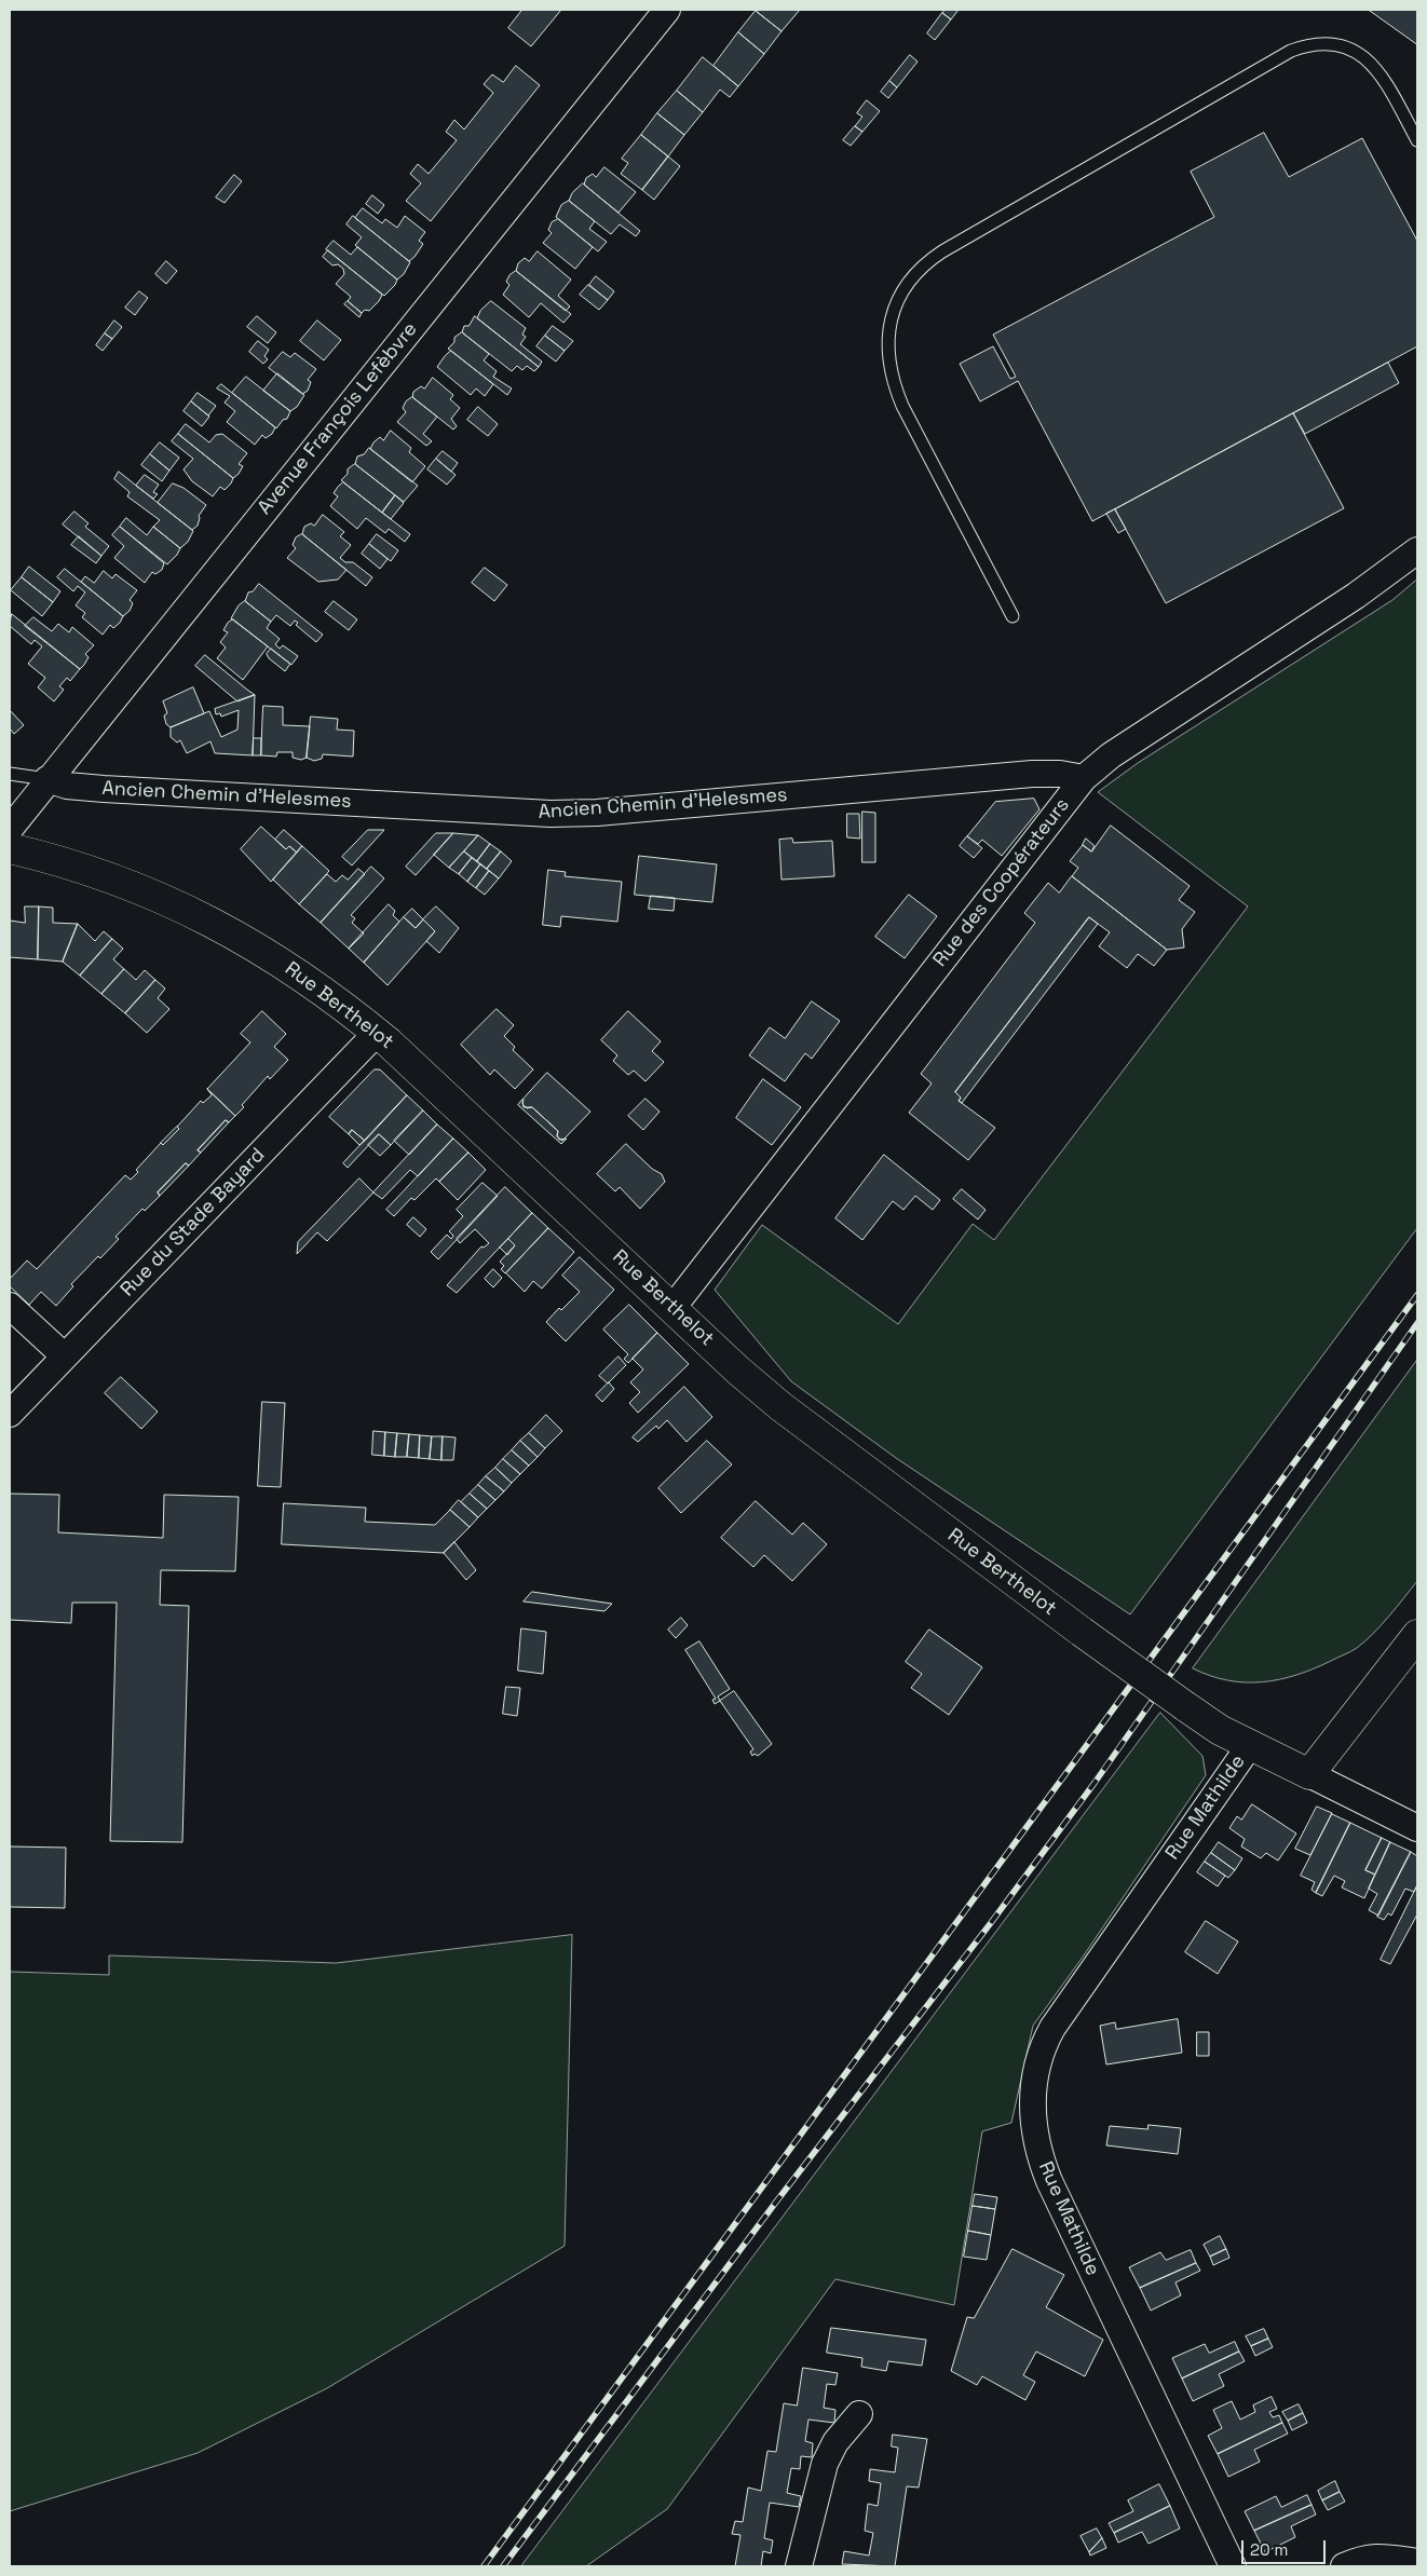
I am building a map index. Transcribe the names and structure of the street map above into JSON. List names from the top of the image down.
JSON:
{
  "streets": {
    "street": [
      "Avenue François Lefèbvre",
      "Ancien Chemin d'Helesmes",
      "Rue des Coopérateurs",
      "Rue Berthelot",
      "Rue du Stade Bayard",
      "Rue Mathilde"
    ]
  },
  "crossings": [
    ["Avenue François Lefèbvre", "Ancien Chemin d'Helesmes"],
    ["Ancien Chemin d'Helesmes", "Rue des Coopérateurs"],
    ["Rue des Coopérateurs", "Rue Berthelot"],
    ["Rue Berthelot", "Rue du Stade Bayard"],
    ["Rue Berthelot", "Rue Mathilde"]
  ],
  "scale_bar": "20 m"
}
